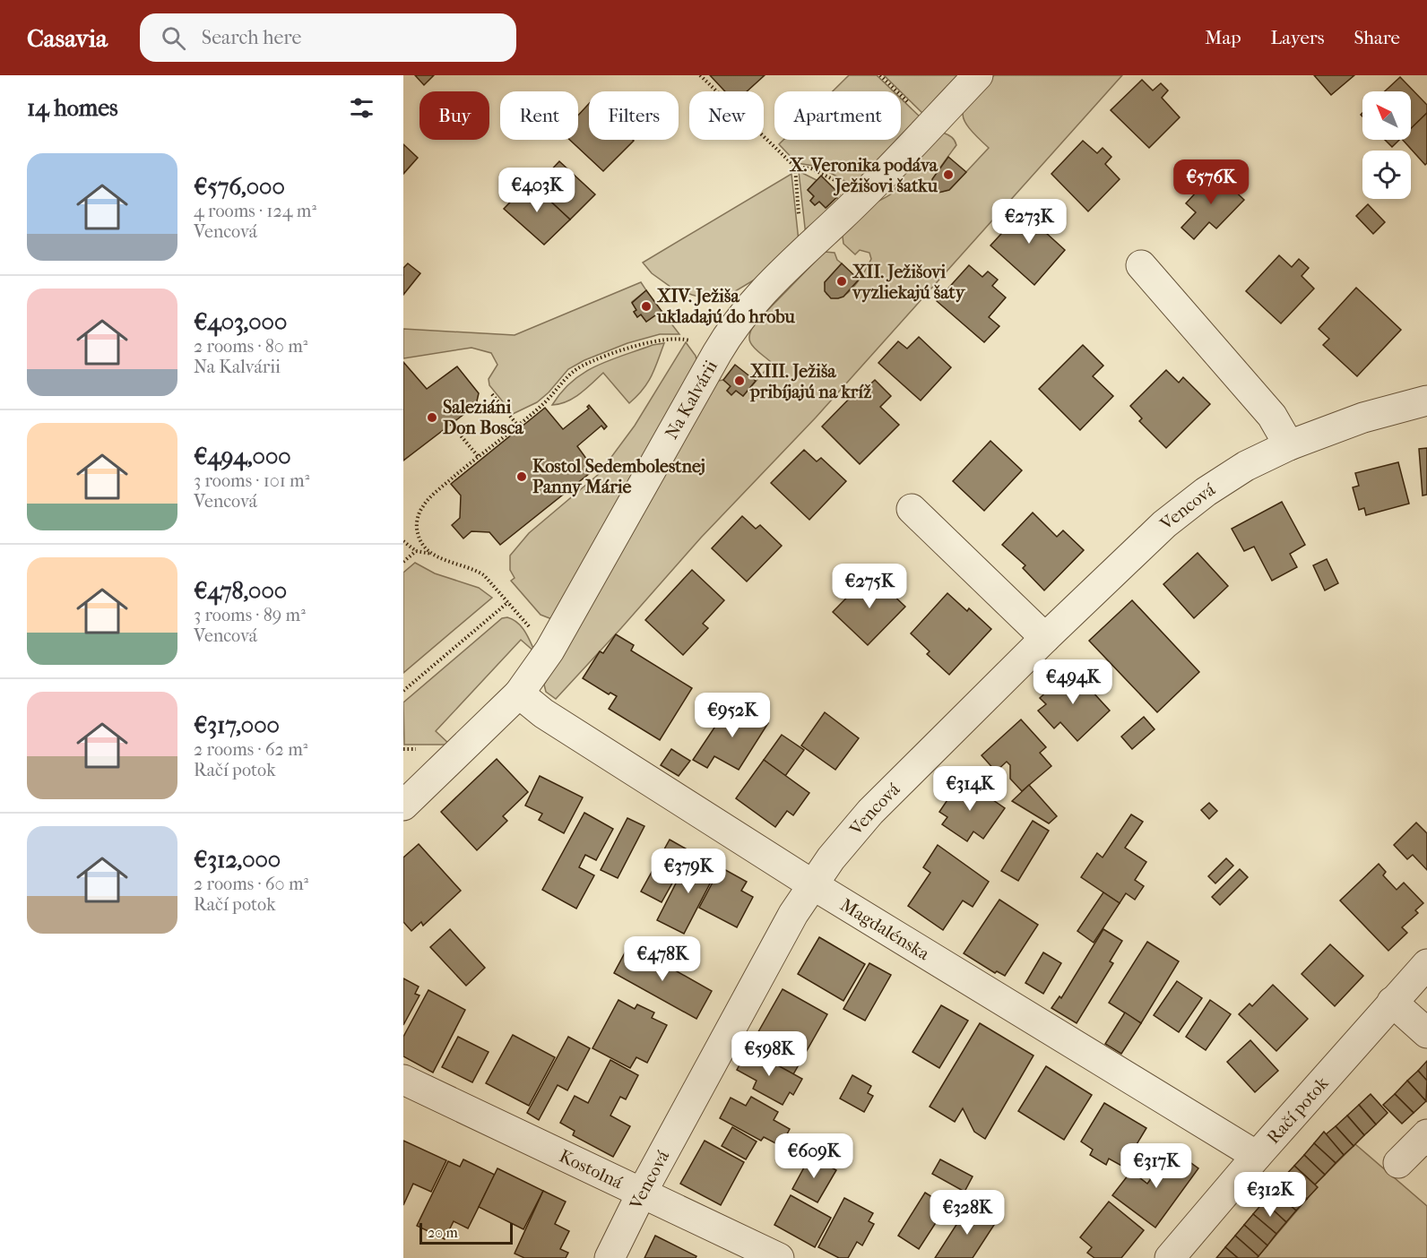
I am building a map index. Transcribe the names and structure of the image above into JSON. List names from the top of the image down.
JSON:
{
  "streets": {
    "street": [
      "Na Kalvárii",
      "Vencová",
      "Magdalénska",
      "Račí potok",
      "Kostolná"
    ]
  },
  "crossings": [
    ["Na Kalvárii", "Magdalénska"],
    ["Vencová", "Magdalénska"],
    ["Vencová", "Kostolná"],
    ["Magdalénska", "Račí potok"]
  ],
  "places": [
    "X. Veronika podáva Ježišovi šatku",
    "XII. Ježišovi vyzliekajú šaty",
    "XIV. Ježiša ukladajú do hrobu",
    "XIII. Ježiša pribíjajú na kríž",
    "Saleziáni Don Bosca",
    "Kostol Sedembolestnej Panny Márie"
  ],
  "scale_bar": "20 m",
  "north": "top left",
  "page": {
    "header": "Casavia",
    "search": "Search here",
    "nav": ["Map", "Layers", "Share"],
    "heading": "14 homes",
    "chip": [
      "Buy",
      "Rent",
      "Filters",
      "New",
      "Apartment"
    ],
    "list": [
      {
        "name": "€576,000",
        "note": "4 rooms · 124 m² · Vencová"
      },
      {
        "name": "€403,000",
        "note": "2 rooms · 80 m² · Na Kalvárii"
      },
      {
        "name": "€494,000",
        "note": "3 rooms · 101 m² · Vencová"
      },
      {
        "name": "€478,000",
        "note": "3 rooms · 89 m² · Vencová"
      },
      {
        "name": "€317,000",
        "note": "2 rooms · 62 m² · Račí potok"
      },
      {
        "name": "€312,000",
        "note": "2 rooms · 60 m² · Račí potok"
      }
    ],
    "price": [
      "€576K",
      "€403K",
      "€273K",
      "€275K",
      "€494K",
      "€952K",
      "€314K",
      "€379K",
      "€478K",
      "€598K",
      "€609K",
      "€317K",
      "€312K",
      "€328K"
    ],
    "scale": "20 m"
  }
}
